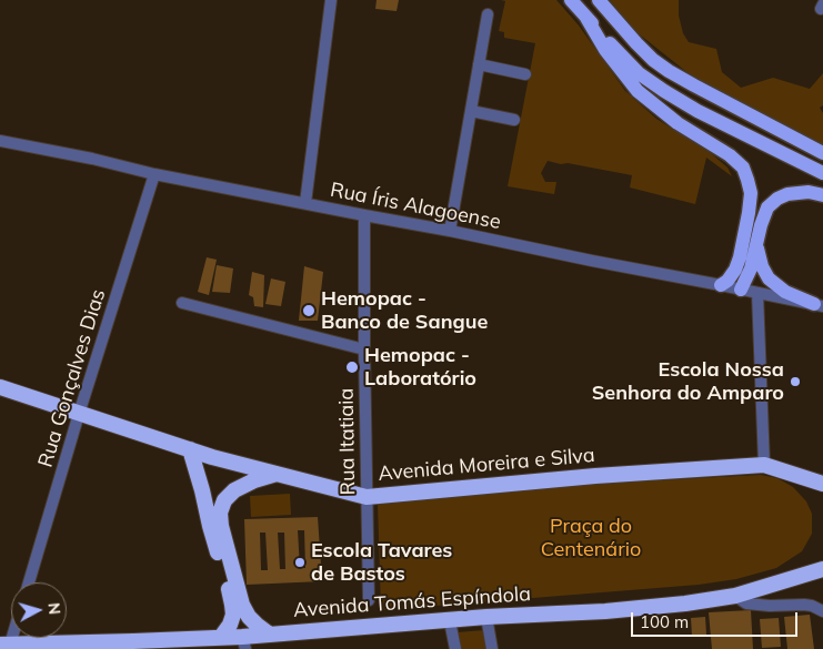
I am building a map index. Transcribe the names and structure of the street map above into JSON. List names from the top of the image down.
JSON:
{
  "streets": {
    "highway": ["Avenida Moreira e Silva", "Avenida Tomás Espíndola"],
    "street": ["Rua Íris Alagoense", "Rua Gonçalves Dias", "Rua Itatiaia"]
  },
  "crossings": [
    ["Rua Íris Alagoense", "Rua Gonçalves Dias"],
    ["Rua Íris Alagoense", "Rua Itatiaia"],
    ["Rua Gonçalves Dias", "Avenida Moreira e Silva"],
    ["Rua Itatiaia", "Avenida Moreira e Silva"]
  ],
  "parks": ["Praça do Centenário"],
  "places": [
    "Hemopac - Banco de Sangue",
    "Hemopac - Laboratório",
    "Escola Nossa Senhora do Amparo",
    "Escola Tavares de Bastos"
  ],
  "scale_bar": "100 m",
  "north": "right"
}
